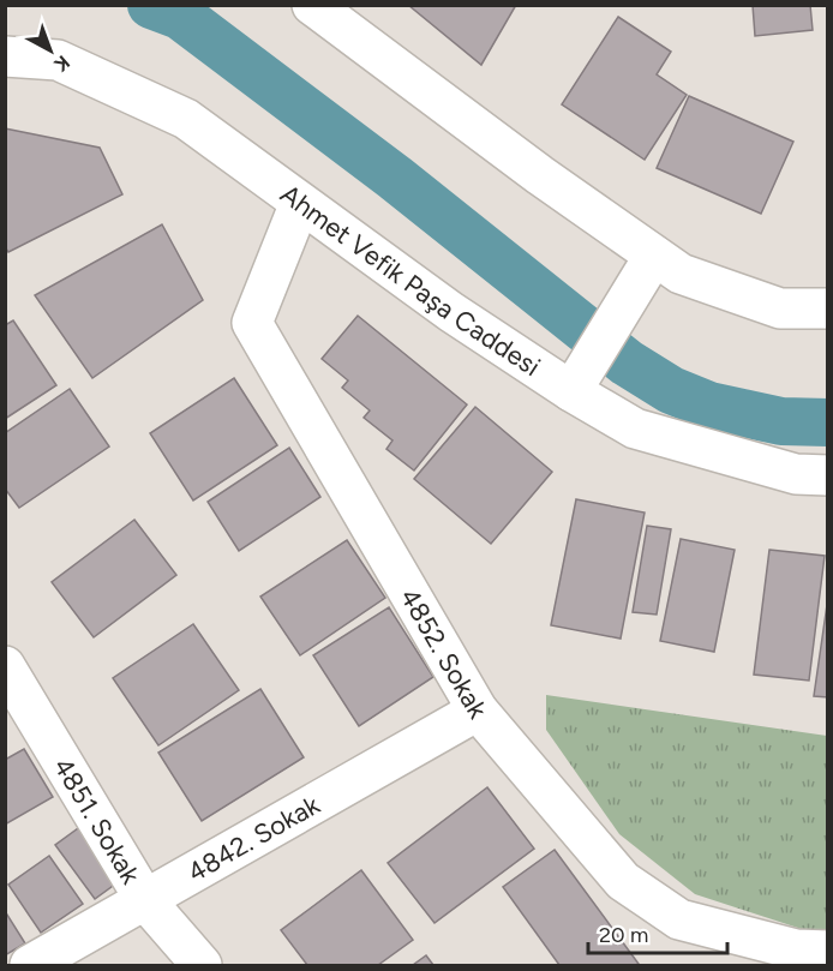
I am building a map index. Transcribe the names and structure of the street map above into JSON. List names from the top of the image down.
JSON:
{
  "streets": {
    "street": [
      "Ahmet Vefik Paşa Caddesi",
      "4852. Sokak",
      "4851. Sokak",
      "4842. Sokak"
    ]
  },
  "crossings": [
    ["Ahmet Vefik Paşa Caddesi", "4852. Sokak"],
    ["4852. Sokak", "4842. Sokak"],
    ["4851. Sokak", "4842. Sokak"]
  ],
  "scale_bar": "20 m",
  "north": "bottom right"
}
